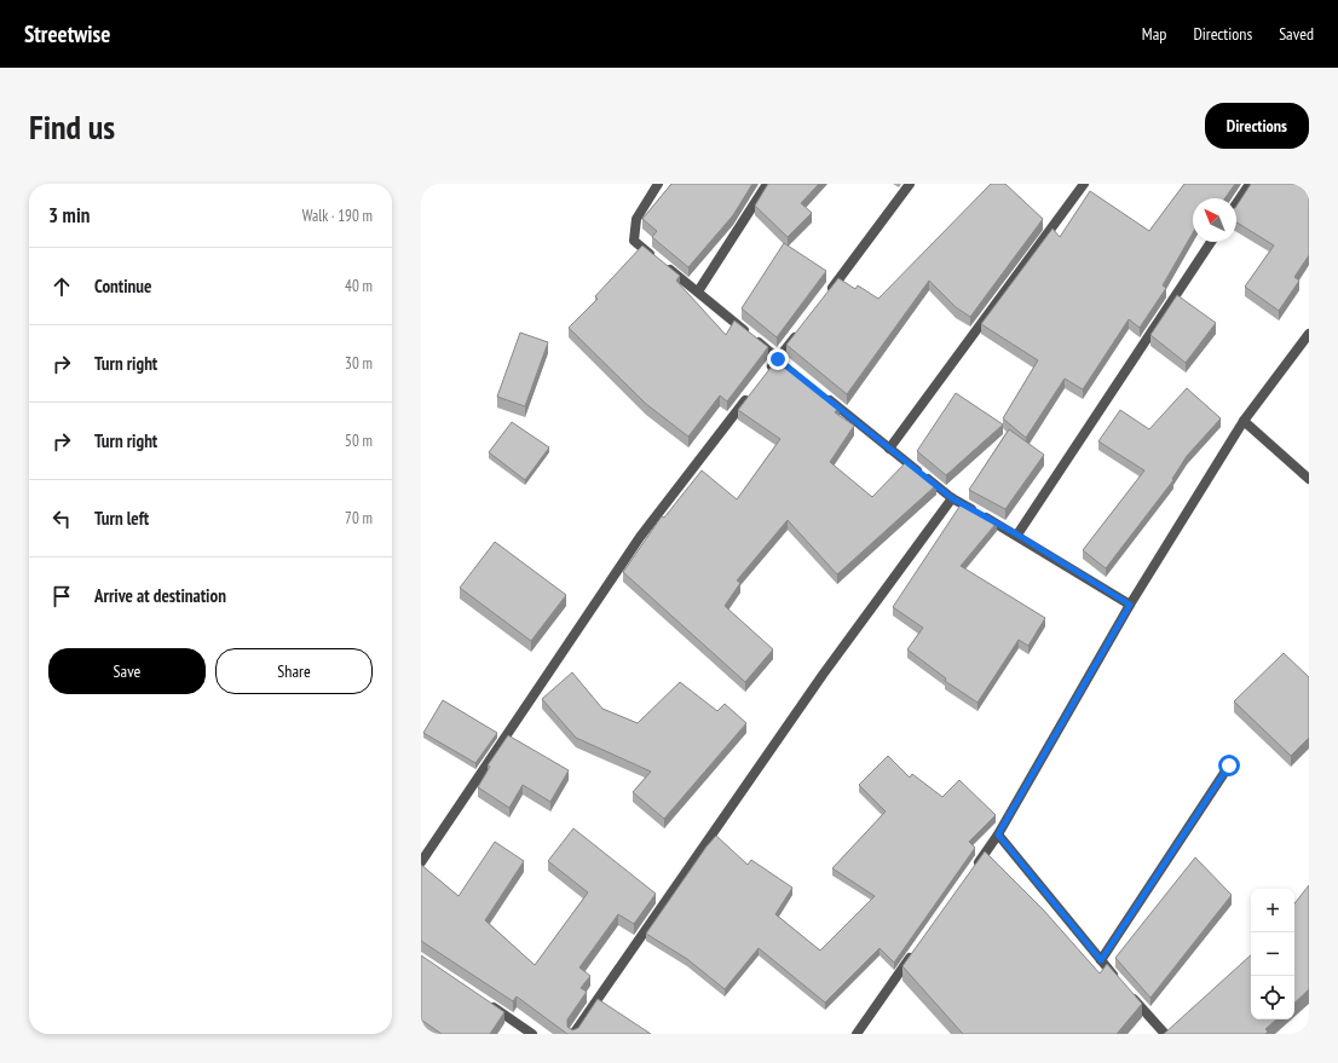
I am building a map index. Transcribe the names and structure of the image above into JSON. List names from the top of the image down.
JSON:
{
  "north": "top left",
  "page": {
    "header": "Streetwise",
    "nav": ["Map", "Directions", "Saved"],
    "buttons": [
      "Directions",
      ["Save", "Share"]
    ],
    "title": "Find us",
    "heading": ["3 min", "Walk · 190 m"],
    "list": [
      ["Continue", "40 m"],
      ["Turn right", "30 m"],
      ["Turn right", "50 m"],
      ["Turn left", "70 m"],
      "Arrive at destination"
    ],
    "map_buttons": ["+", "−"]
  }
}
